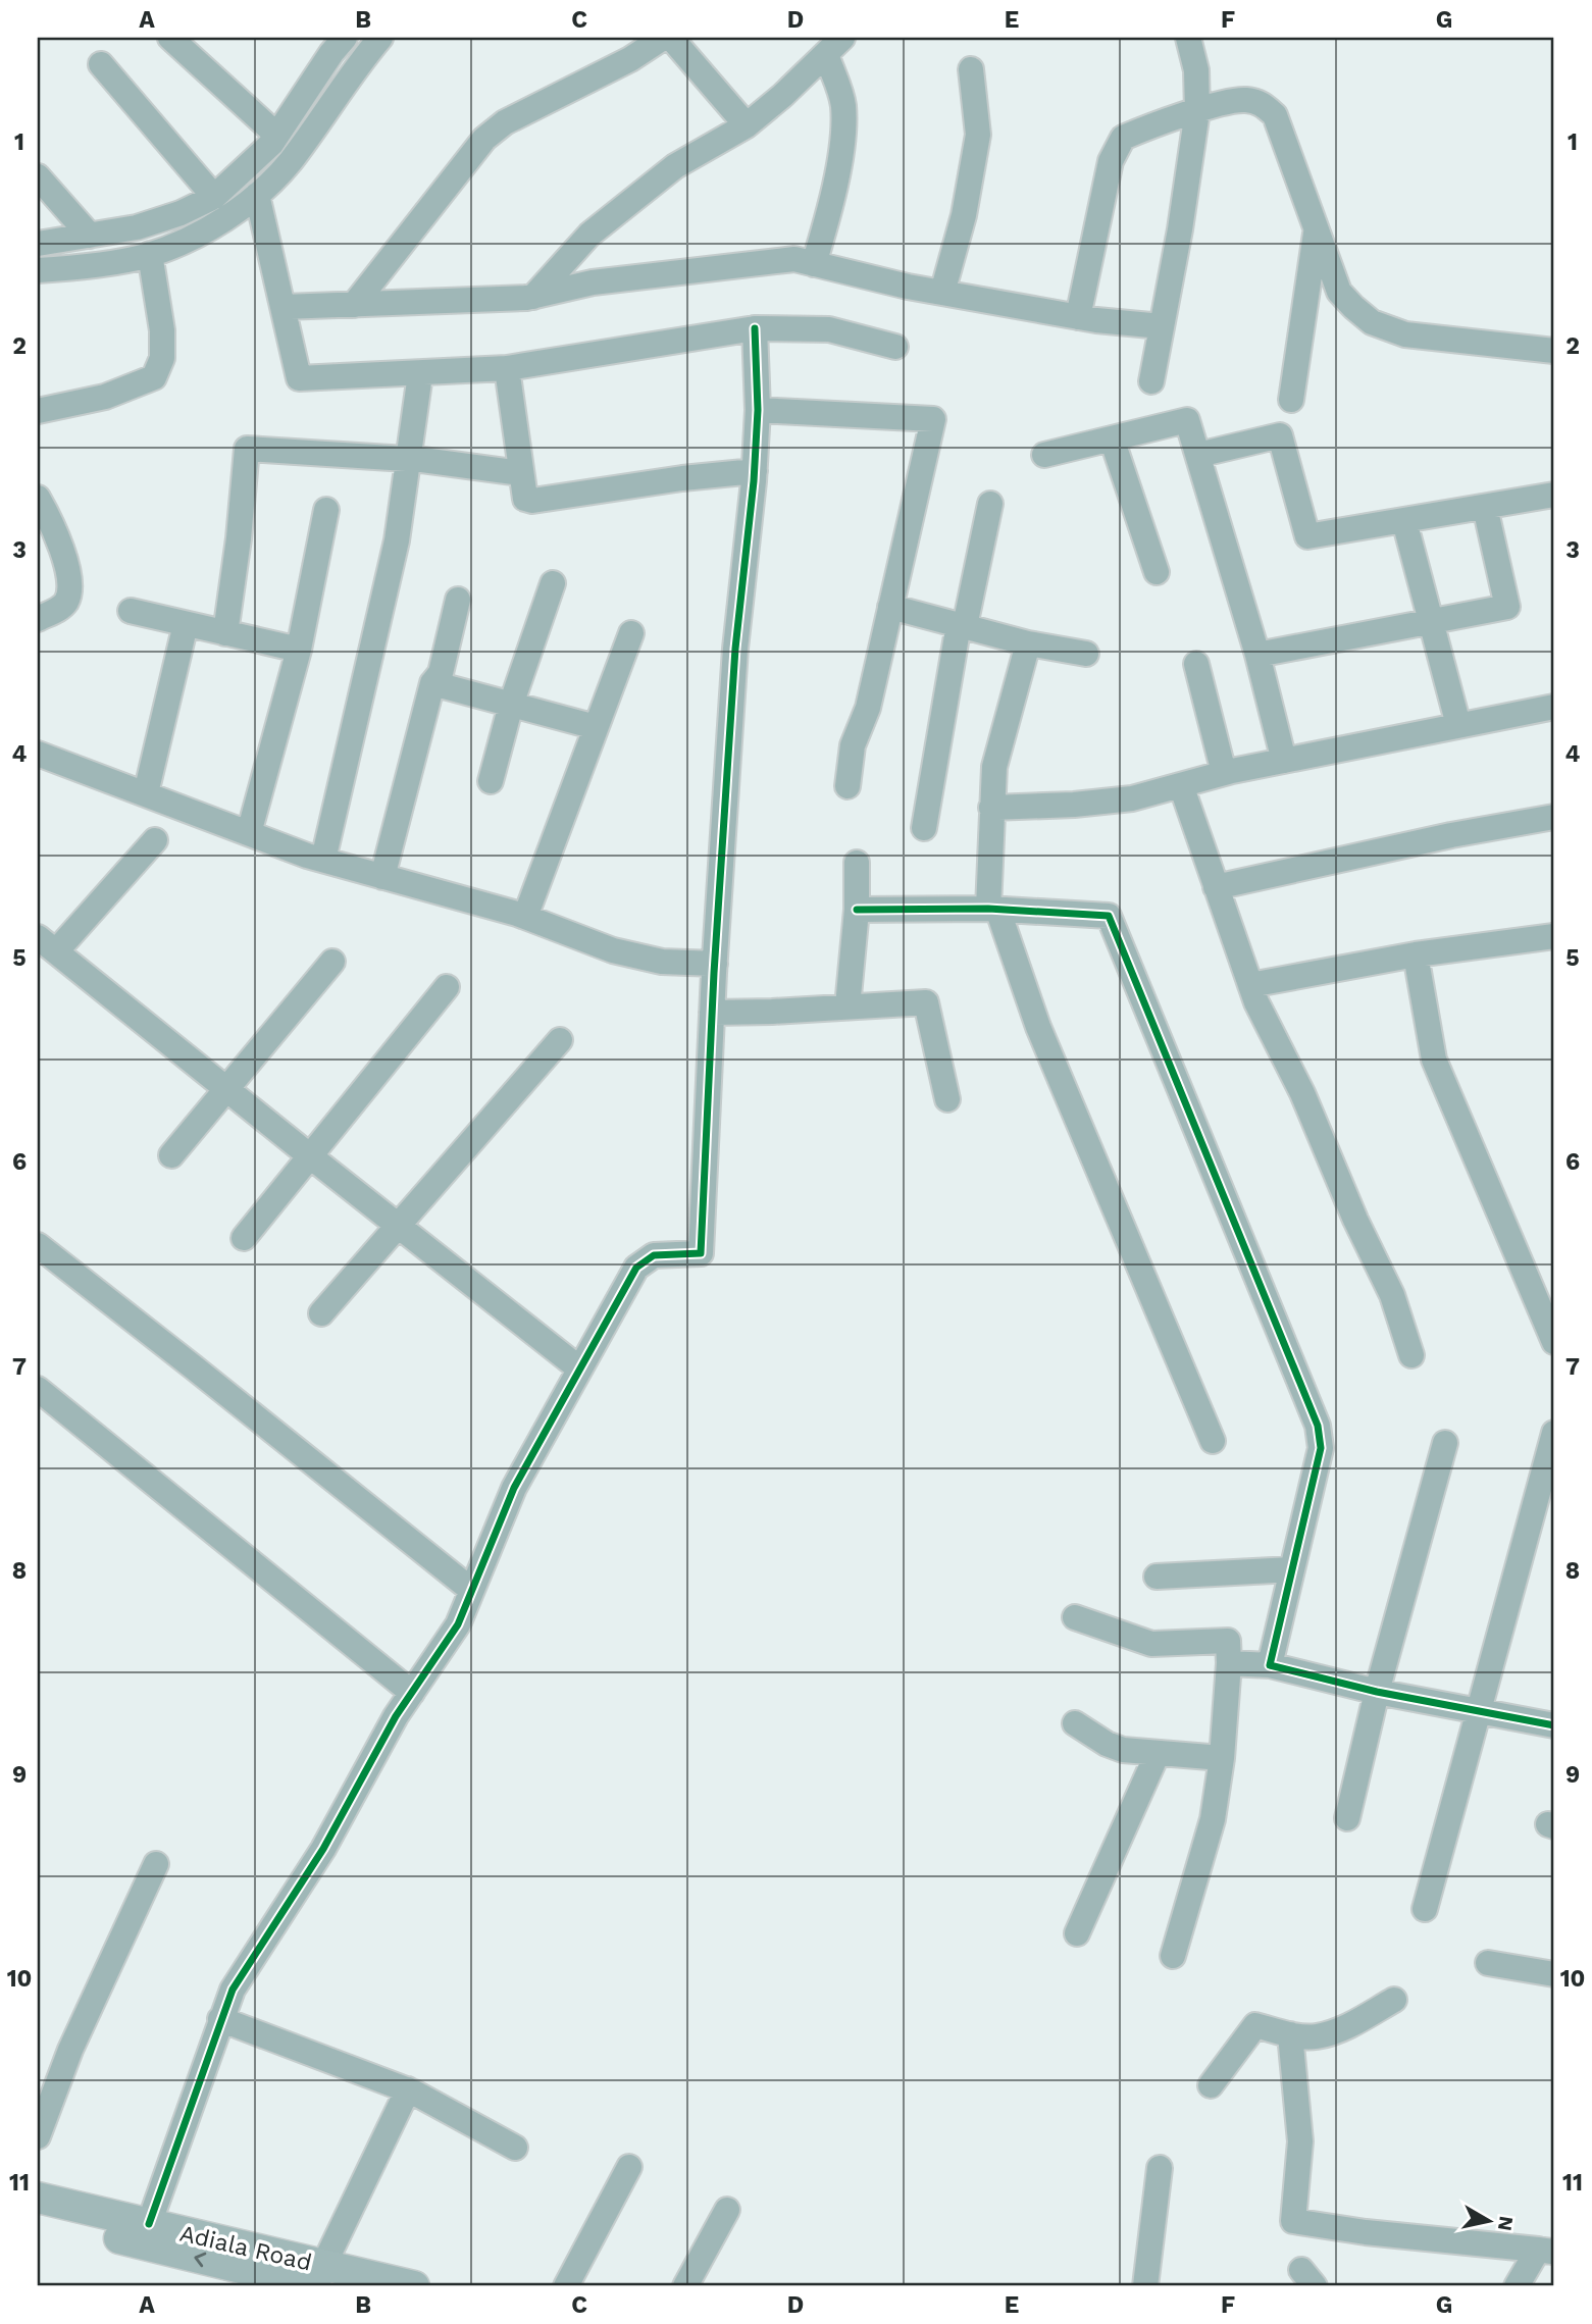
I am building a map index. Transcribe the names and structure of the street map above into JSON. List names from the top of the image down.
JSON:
{
  "streets": {
    "main road": ["Adiala Road"]
  },
  "north": "right",
  "grid": {
    "columns": [
      "A",
      "B",
      "C",
      "D",
      "E",
      "F",
      "G"
    ],
    "rows": [
      "1",
      "2",
      "3",
      "4",
      "5",
      "6",
      "7",
      "8",
      "9",
      "10",
      "11"
    ]
  }
}
